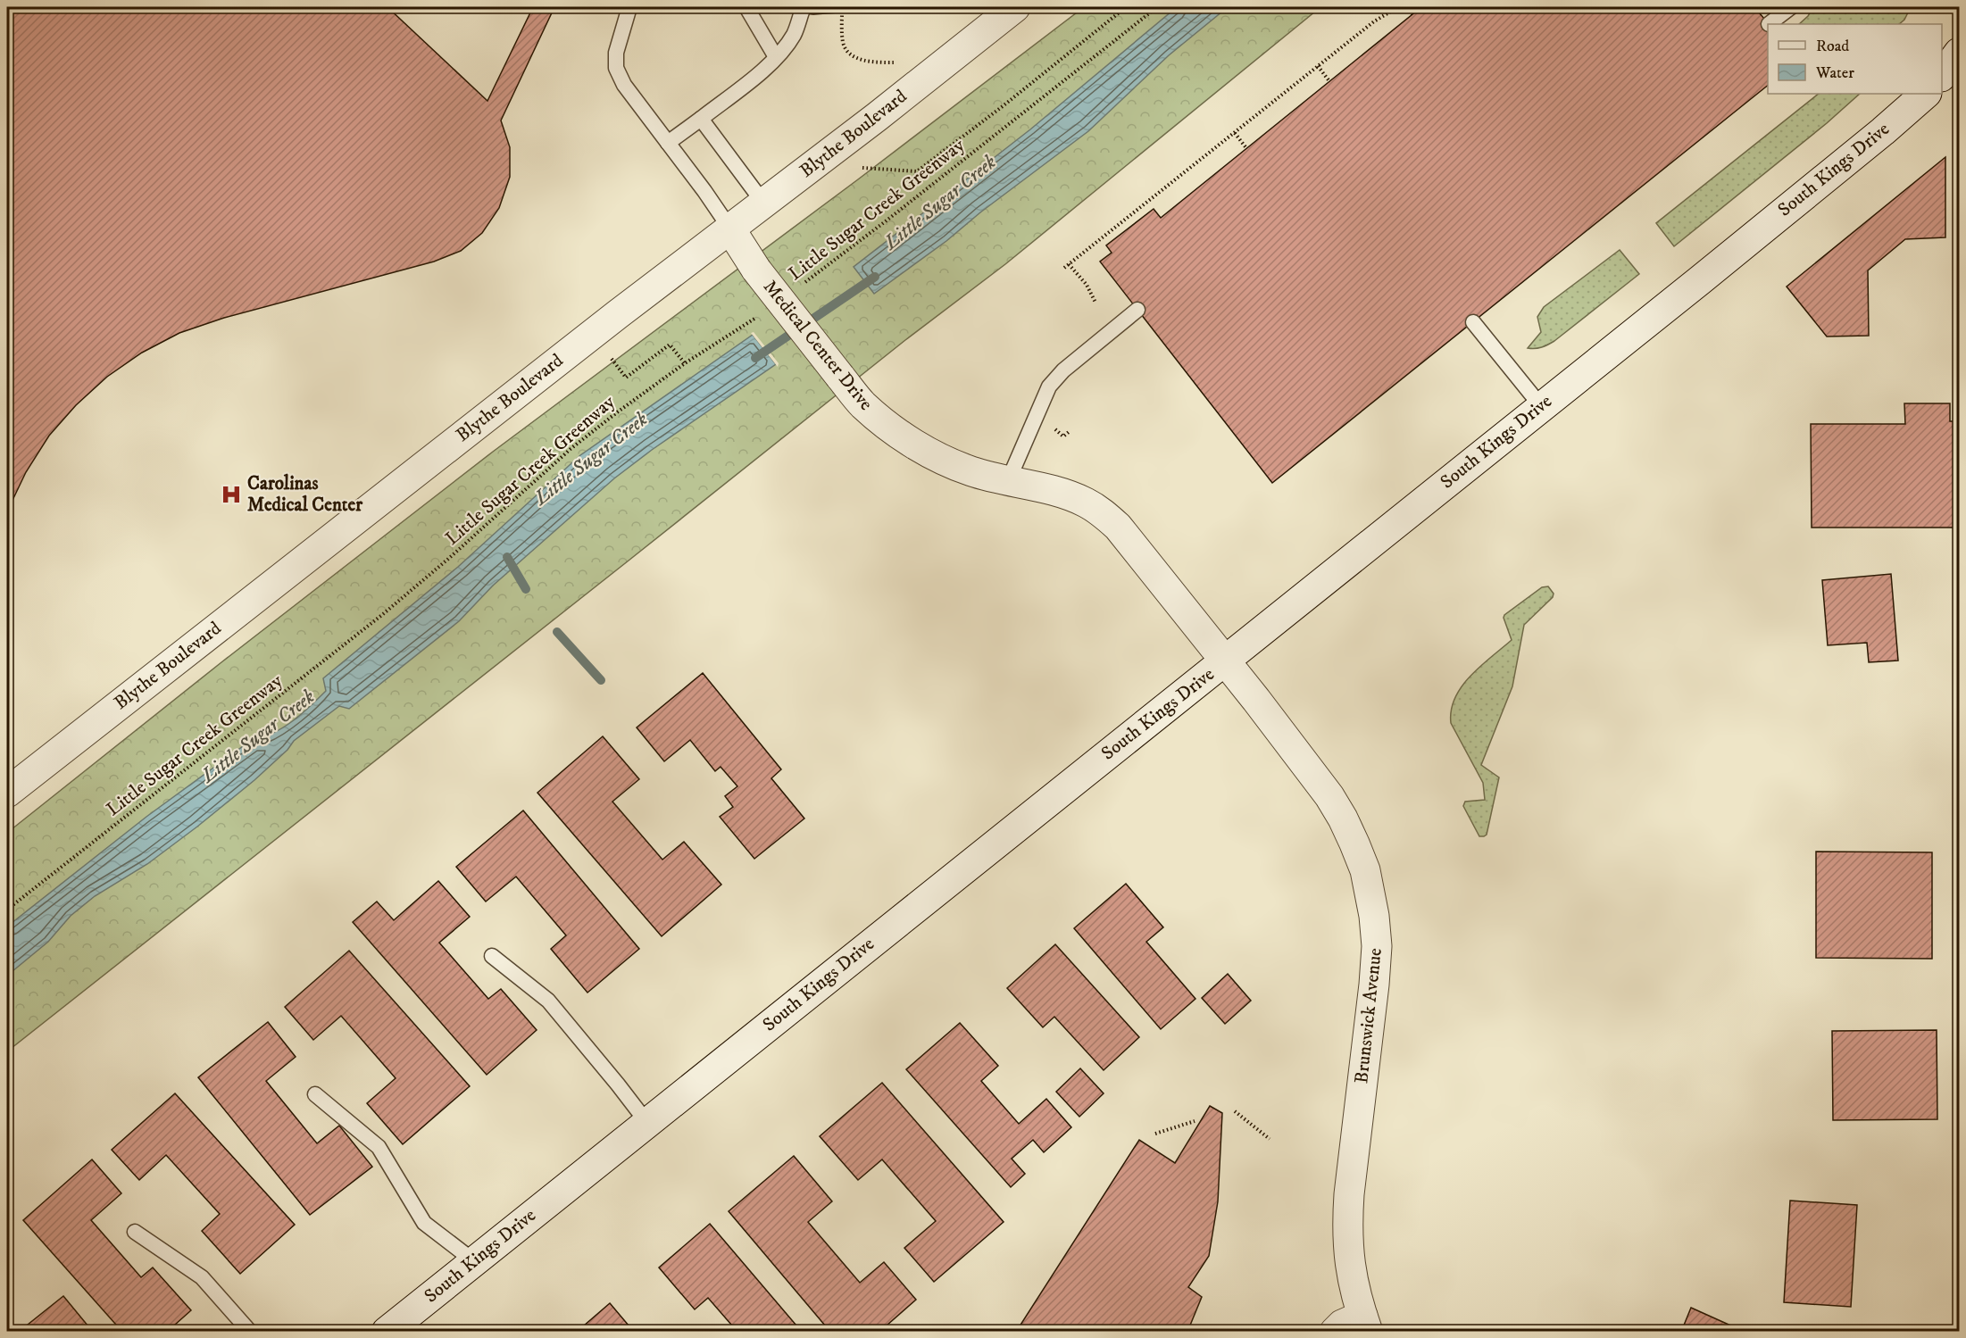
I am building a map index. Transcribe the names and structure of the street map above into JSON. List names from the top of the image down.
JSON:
{
  "streets": {
    "street": [
      "Blythe Boulevard",
      "South Kings Drive",
      "Medical Center Drive",
      "Brunswick Avenue"
    ],
    "path": ["Little Sugar Creek Greenway"]
  },
  "crossings": [
    ["Blythe Boulevard", "Medical Center Drive"],
    ["South Kings Drive", "Medical Center Drive"],
    ["South Kings Drive", "Brunswick Avenue"],
    ["Medical Center Drive", "Brunswick Avenue"]
  ],
  "water": ["Little Sugar Creek"],
  "places": {
    "hospital": ["Carolinas Medical Center"]
  },
  "legend": ["Road", "Water"]
}
